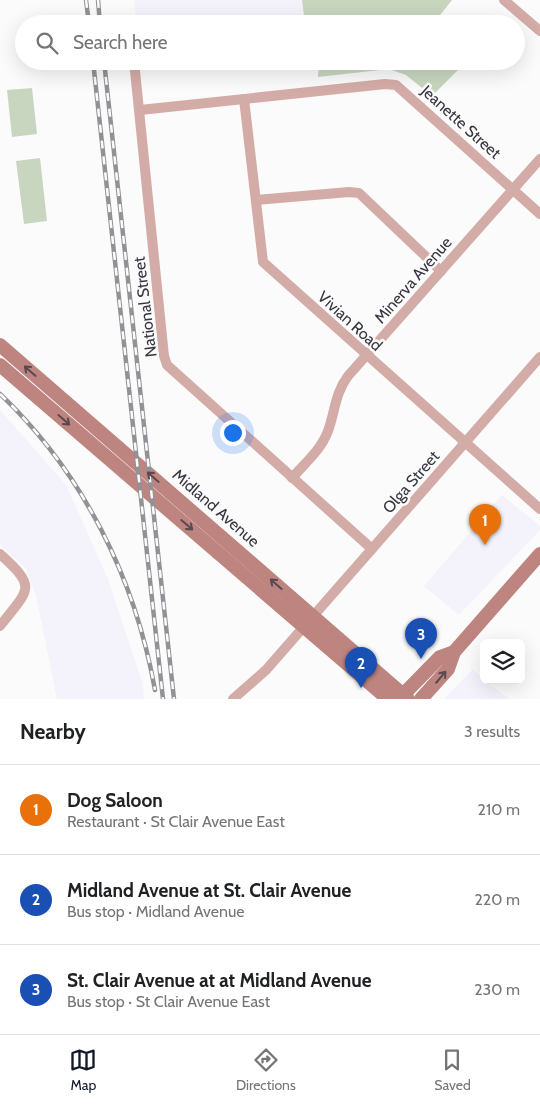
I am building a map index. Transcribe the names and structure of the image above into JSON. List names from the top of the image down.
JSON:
{
  "streets": {
    "main road": ["Midland Avenue"],
    "street": [
      "Jeanette Street",
      "Minerva Avenue",
      "National Street",
      "Vivian Road",
      "Olga Street"
    ]
  },
  "crossings": [
    ["Jeanette Street", "Minerva Avenue"],
    ["Jeanette Street", "National Street"],
    ["Jeanette Street", "Vivian Road"],
    ["Minerva Avenue", "National Street"],
    ["Minerva Avenue", "Vivian Road"],
    ["National Street", "Olga Street"],
    ["Vivian Road", "Olga Street"],
    ["Olga Street", "Midland Avenue"]
  ],
  "page": {
    "search": "Search here",
    "pins": ["1", "3", "2"],
    "heading": ["Nearby", "3 results"],
    "list": [
      {
        "mark": "1",
        "name": "Dog Saloon",
        "note": "Restaurant · St Clair Avenue East",
        "value": "210 m"
      },
      {
        "mark": "2",
        "name": "Midland Avenue at St. Clair Avenue",
        "note": "Bus stop · Midland Avenue",
        "value": "220 m"
      },
      {
        "mark": "3",
        "name": "St. Clair Avenue at at Midland Avenue",
        "note": "Bus stop · St Clair Avenue East",
        "value": "230 m"
      }
    ],
    "nav": ["Map", "Directions", "Saved"]
  }
}
